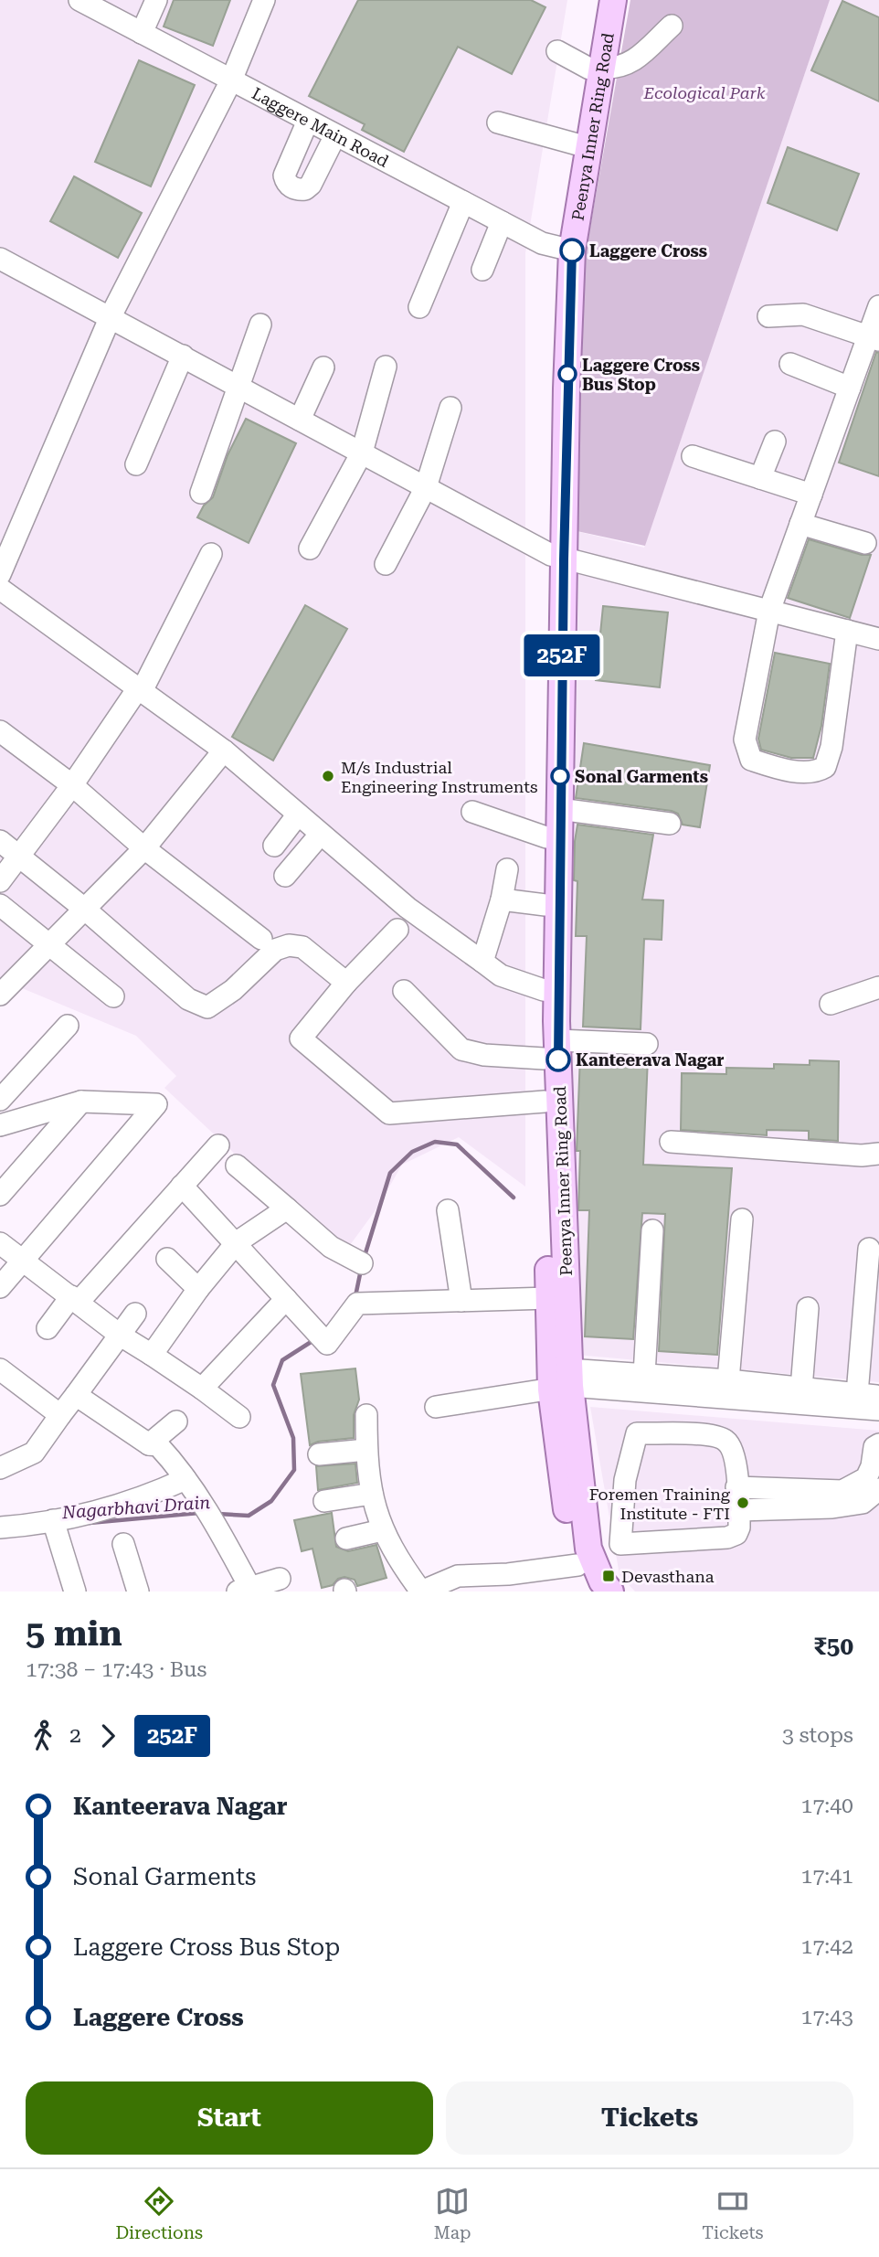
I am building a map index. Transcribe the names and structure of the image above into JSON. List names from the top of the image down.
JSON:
{
  "streets": {
    "main road": ["Peenya Inner Ring Road"],
    "street": ["Laggere Main Road"]
  },
  "crossings": [
    ["Laggere Main Road", "Peenya Inner Ring Road"]
  ],
  "water": ["Nagarbhavi Drain"],
  "parks": ["Ecological Park"],
  "places": {
    "other": [
      "Laggere Cross",
      "Laggere Cross Bus Stop",
      "M/s Industrial Engineering Instruments",
      "Sonal Garments",
      "Kanteerava Nagar",
      "Foremen Training Institute - FTI"
    ],
    "transit": ["Devasthana"]
  },
  "lines": ["bus line 252F"],
  "page": {
    "on_map": "252F",
    "heading": ["5 min", "17:38 – 17:43 · Bus", "₹50"],
    "legs": ["2", "252F", "3 stops"],
    "list": [
      {
        "name": "Kanteerava Nagar",
        "value": "17:40"
      },
      {
        "name": "Sonal Garments",
        "value": "17:41"
      },
      {
        "name": "Laggere Cross Bus Stop",
        "value": "17:42"
      },
      {
        "name": "Laggere Cross",
        "value": "17:43"
      }
    ],
    "buttons": ["Start", "Tickets"],
    "tabs": ["Directions", "Map", "Tickets"]
  }
}
